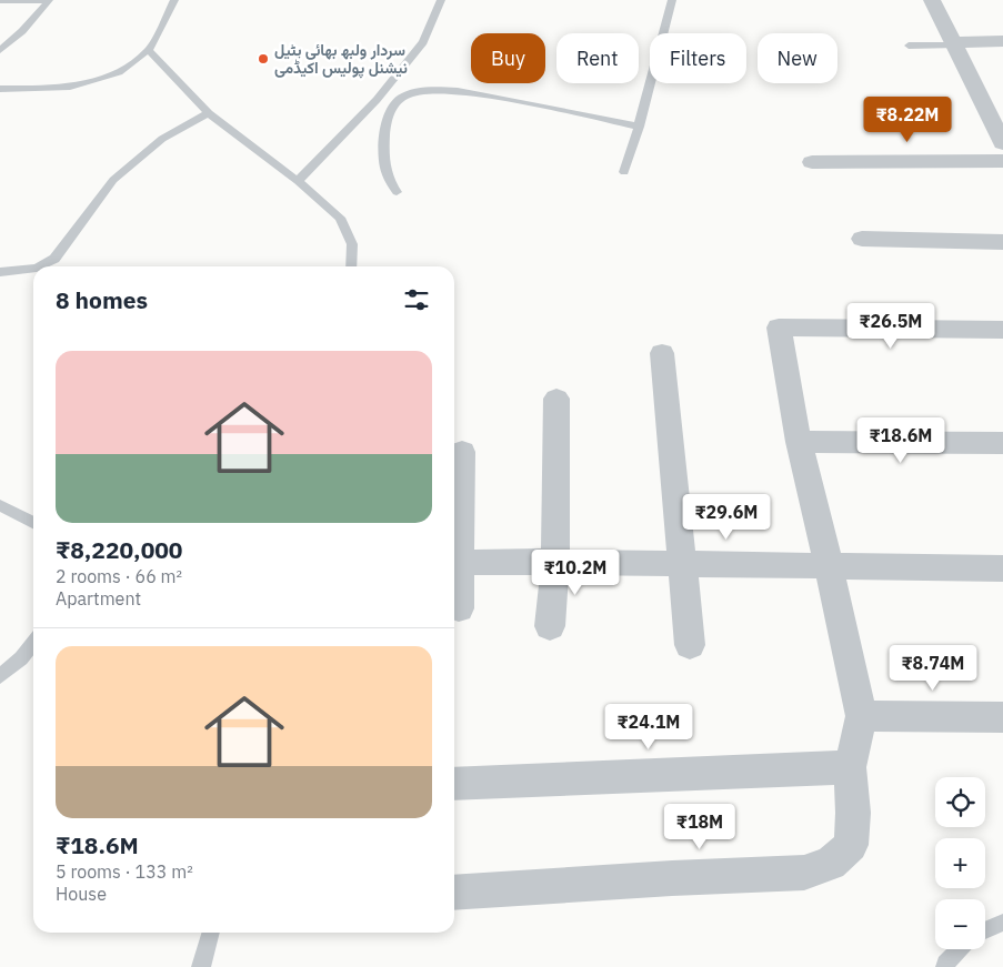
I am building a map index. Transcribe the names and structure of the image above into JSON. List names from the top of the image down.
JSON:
{
  "places": ["سردار ولبھ بھائی پٹیل نیشنل پولیس اکیڈمی"],
  "page": {
    "chip": [
      "Buy",
      "Rent",
      "Filters",
      "New"
    ],
    "price": [
      "₹8.22M",
      "₹26.5M",
      "₹18.6M",
      "₹29.6M",
      "₹10.2M",
      "₹8.74M",
      "₹24.1M",
      "₹18M"
    ],
    "heading": "8 homes",
    "list": [
      {
        "name": "₹8,220,000",
        "note": "2 rooms · 66 m² · Apartment"
      },
      {
        "name": "₹18.6M",
        "note": "5 rooms · 133 m² · House"
      }
    ],
    "map_buttons": ["+", "−"]
  }
}
